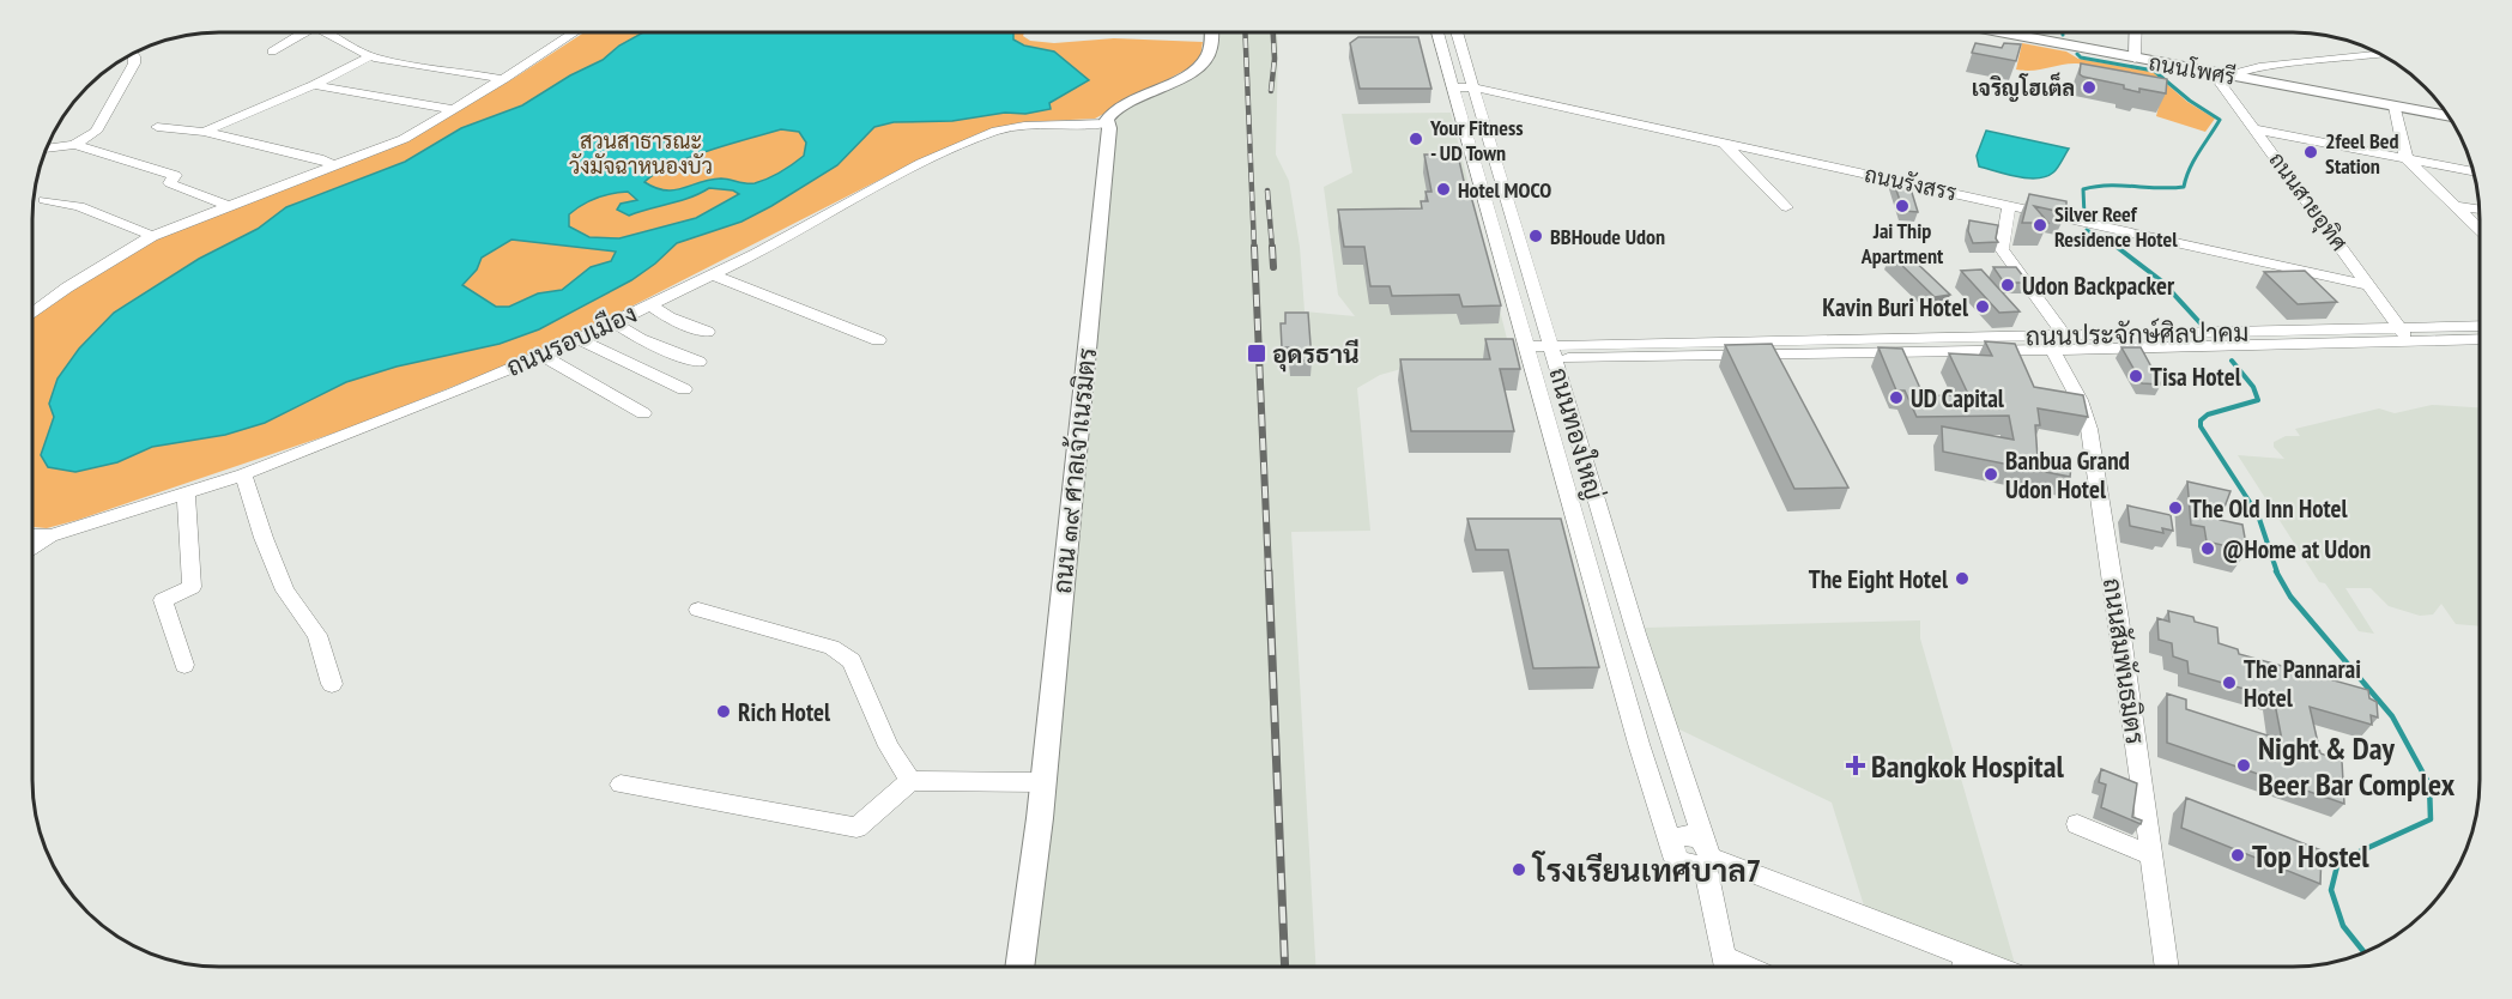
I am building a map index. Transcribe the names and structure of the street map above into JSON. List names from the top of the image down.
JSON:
{
  "streets": {
    "main road": ["ถนนโพศรี", "ถนน ๓๙ ศาลเจ้าเนรมิตร"],
    "street": [
      "ถนนรังสรร",
      "ถนนสายอุทิศ",
      "ถนนประจักษ์ศิลปาคม",
      "ถนนรอบเมือง",
      "ถนนทองใหญ่",
      "ถนนสัมพันธมิตร"
    ]
  },
  "crossings": [
    ["ถนนโพศรี", "ถนนสายอุทิศ"],
    ["ถนนรังสรร", "ถนนสายอุทิศ"],
    ["ถนนรังสรร", "ถนนทองใหญ่"],
    ["ถนนรังสรร", "ถนนสัมพันธมิตร"],
    ["ถนนสายอุทิศ", "ถนนประจักษ์ศิลปาคม"],
    ["ถนนประจักษ์ศิลปาคม", "ถนนทองใหญ่"],
    ["ถนนประจักษ์ศิลปาคม", "ถนนสัมพันธมิตร"],
    ["ถนนรอบเมือง", "ถนน ๓๙ ศาลเจ้าเนรมิตร"]
  ],
  "parks": ["สวนสาธารณะ วังมัจฉาหนองบัว"],
  "places": {
    "other": [
      "เจริญโฮเต็ล",
      "Your Fitness - UD Town",
      "2feel Bed Station",
      "Hotel MOCO",
      "Jai Thip Apartment",
      "Silver Reef Residence Hotel",
      "BBHoude Udon",
      "Udon Backpacker",
      "Kavin Buri Hotel",
      "Tisa Hotel",
      "UD Capital",
      "Banbua Grand Udon Hotel",
      "The Old Inn Hotel",
      "@Home at Udon",
      "The Eight Hotel",
      "The Pannarai Hotel",
      "Rich Hotel",
      "Night & Day Beer Bar Complex",
      "Top Hostel",
      "โรงเรียนเทศบาล7"
    ],
    "transit": ["อุดรธานี"],
    "health": ["Bangkok Hospital"]
  }
}
